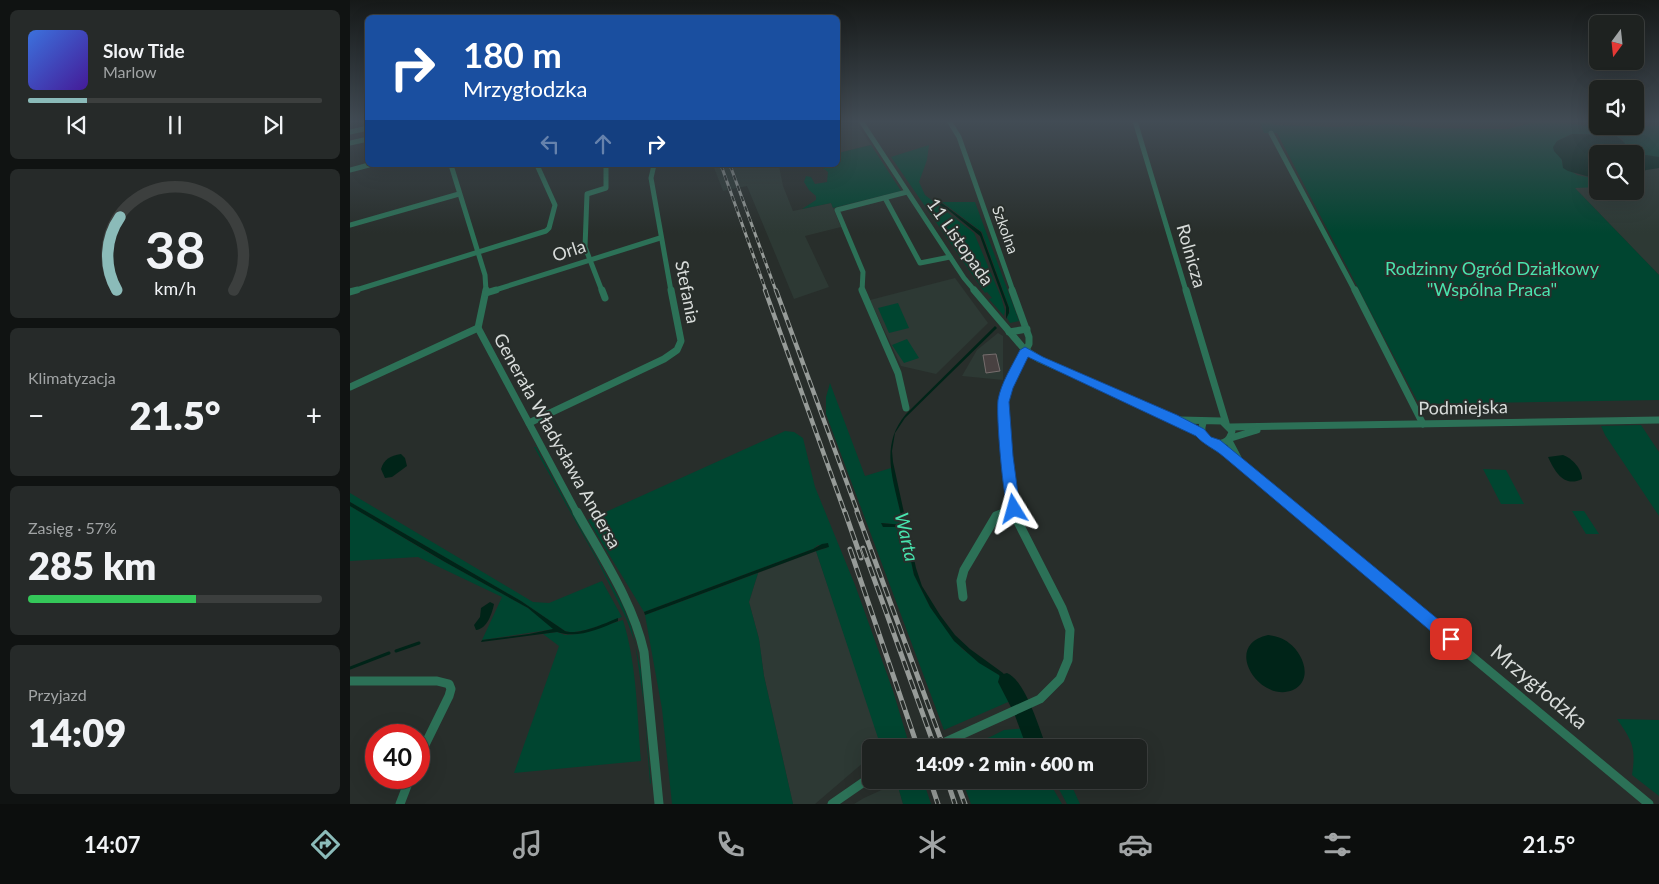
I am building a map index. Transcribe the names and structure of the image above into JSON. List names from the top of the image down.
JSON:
{
  "streets": {
    "street": [
      "Szkolna",
      "11 Listopada",
      "Orla",
      "Rolnicza",
      "Stefania",
      "Podmiejska",
      "Generała Władysława Andersa",
      "Mrzygłodzka"
    ]
  },
  "crossings": [
    ["Szkolna", "11 Listopada"],
    ["Orla", "Stefania"],
    ["Orla", "Generała Władysława Andersa"],
    ["Rolnicza", "Podmiejska"],
    ["Rolnicza", "Mrzygłodzka"],
    ["Stefania", "Generała Władysława Andersa"],
    ["Podmiejska", "Mrzygłodzka"]
  ],
  "water": ["Warta"],
  "parks": ["Rodzinny Ogród Działkowy \"Wspólna Praca\""],
  "north": "bottom",
  "page": {
    "turn": ["180 m", "Mrzygłodzka"],
    "song": ["Slow Tide", "Marlow"],
    "tile": [
      "Klimatyzacja",
      ["Zasięg · 57%", "285 km"],
      ["Przyjazd", "14:09"]
    ],
    "heat": ["−", "21.5°", "+"],
    "limit": "40",
    "trip": "14:09 · 2 min · 600 m",
    "tabs": ["14:07", "21.5°"],
    "gauge": ["38", "km/h"]
  }
}
